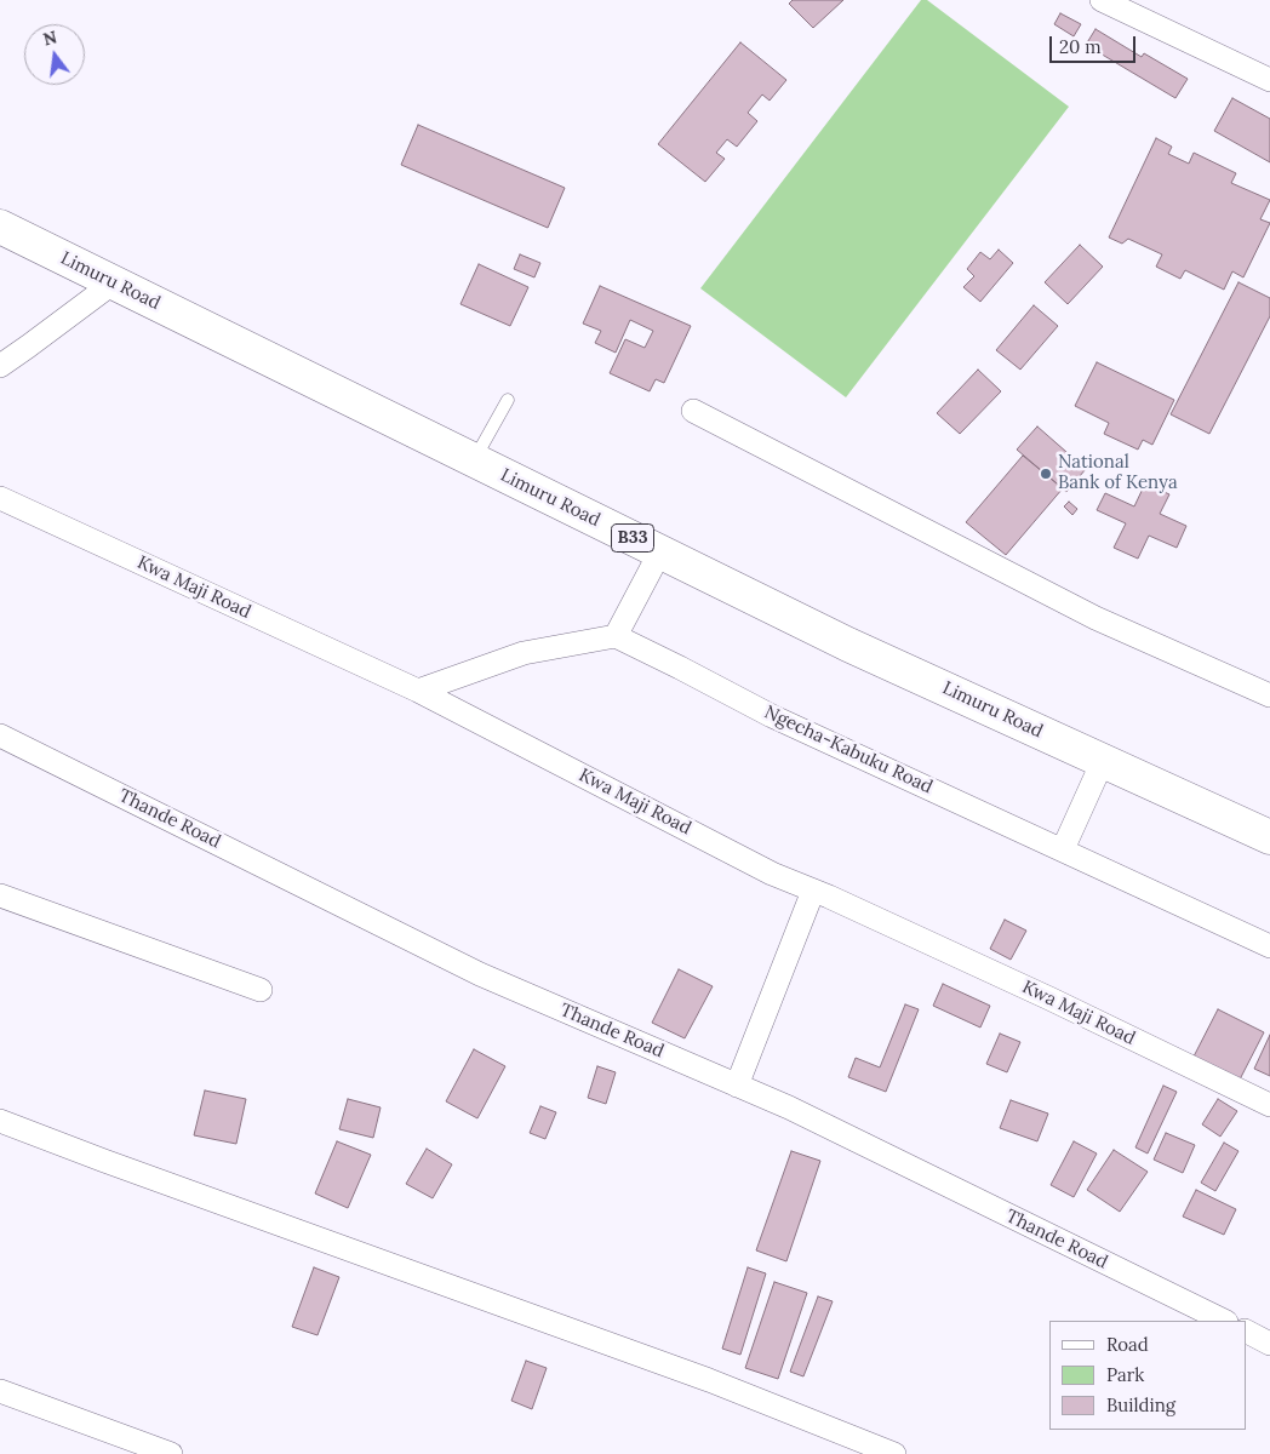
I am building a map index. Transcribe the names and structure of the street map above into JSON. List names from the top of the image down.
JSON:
{
  "streets": {
    "highway": ["Limuru Road", "B33"],
    "street": ["Kwa Maji Road", "Ngecha-Kabuku Road", "Thande Road"]
  },
  "places": ["National Bank of Kenya"],
  "legend": ["Road", "Park", "Building"],
  "scale_bar": "20 m",
  "north": "top"
}
